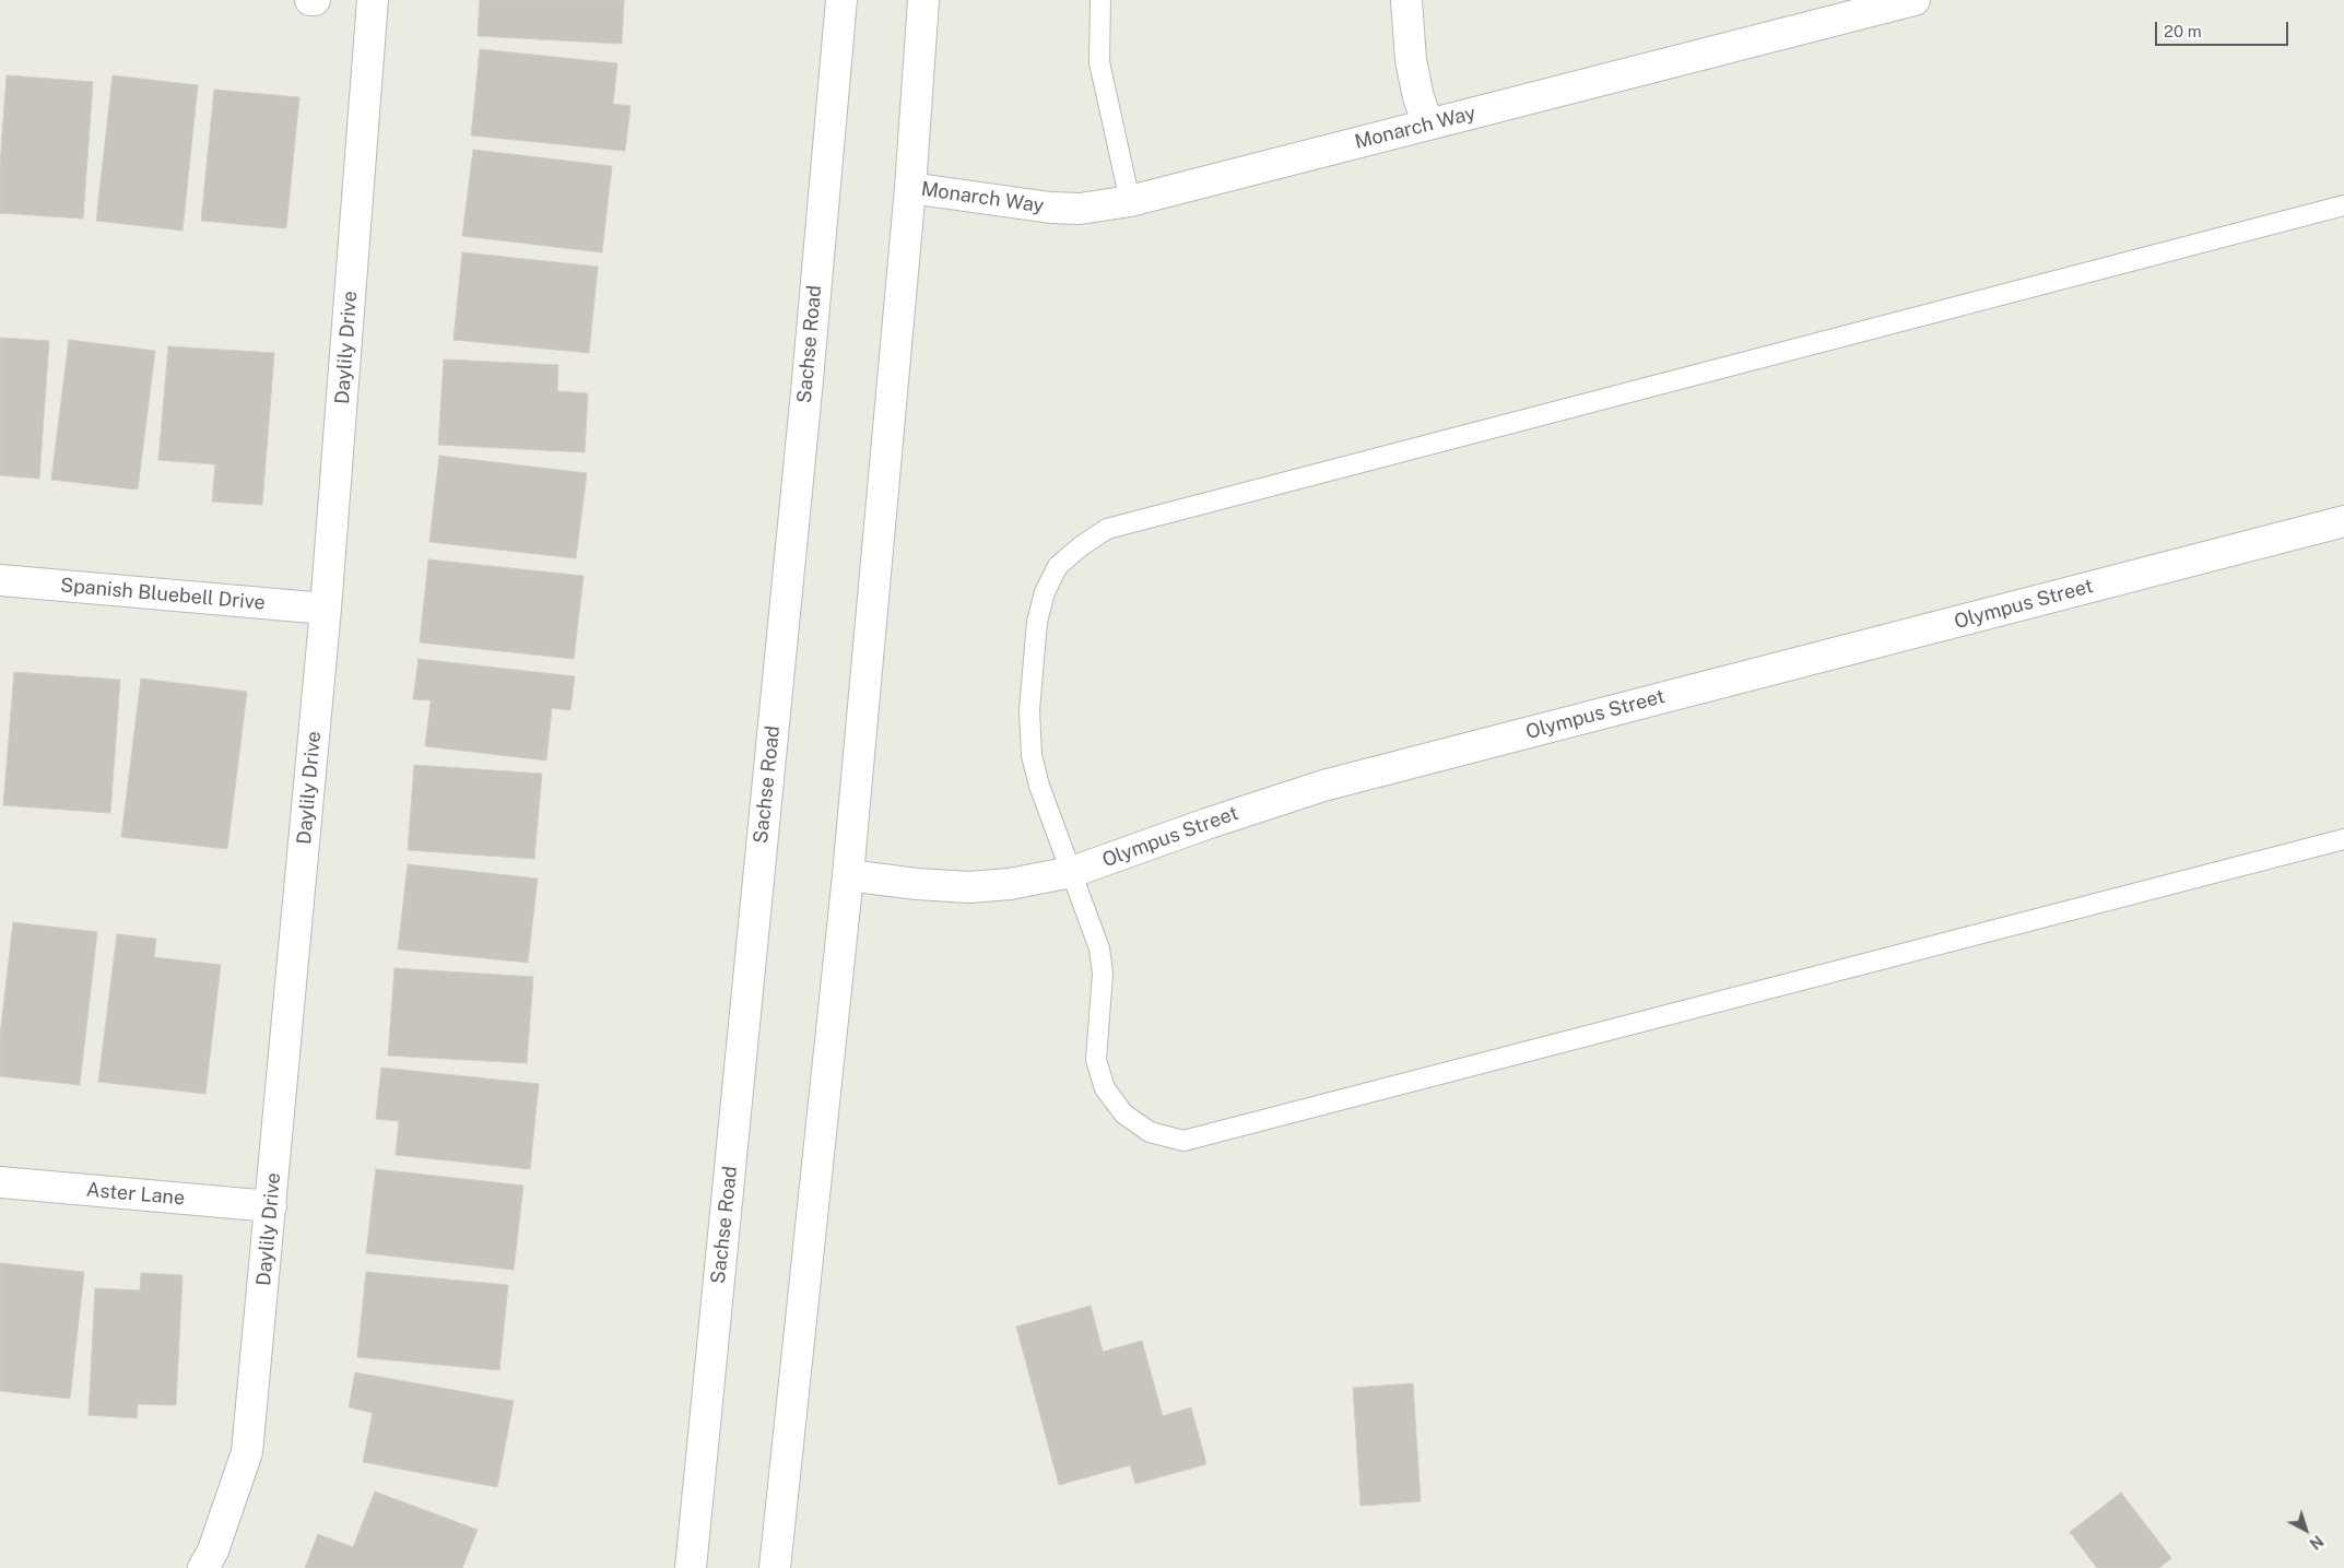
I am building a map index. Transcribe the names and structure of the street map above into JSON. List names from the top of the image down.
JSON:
{
  "streets": {
    "street": [
      "Monarch Way",
      "Sachse Road",
      "Daylily Drive",
      "Spanish Bluebell Drive",
      "Olympus Street",
      "Aster Lane"
    ]
  },
  "crossings": [
    ["Daylily Drive", "Spanish Bluebell Drive"],
    ["Daylily Drive", "Aster Lane"]
  ],
  "scale_bar": "20 m",
  "north": "bottom right"
}
